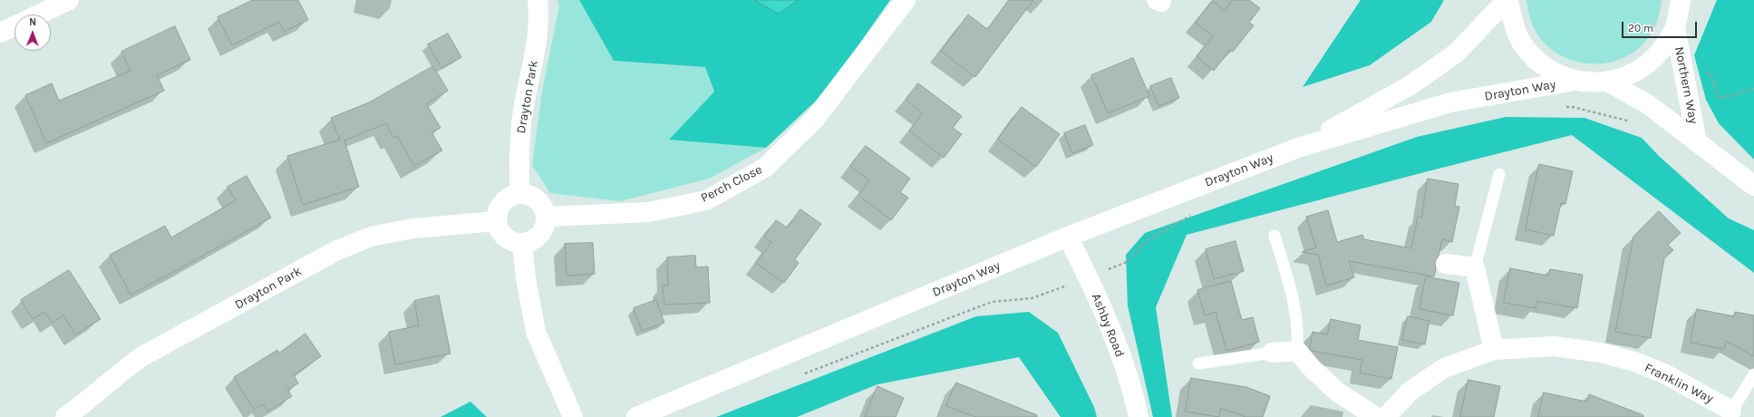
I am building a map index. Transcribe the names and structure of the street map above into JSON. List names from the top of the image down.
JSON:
{
  "streets": {
    "street": [
      "Northern Way",
      "Drayton Way",
      "Drayton Park",
      "Perch Close",
      "Ashby Road",
      "Franklin Way"
    ]
  },
  "crossings": [
    ["Drayton Way", "Ashby Road"],
    ["Drayton Park", "Perch Close"]
  ],
  "scale_bar": "20 m",
  "north": "top"
}
